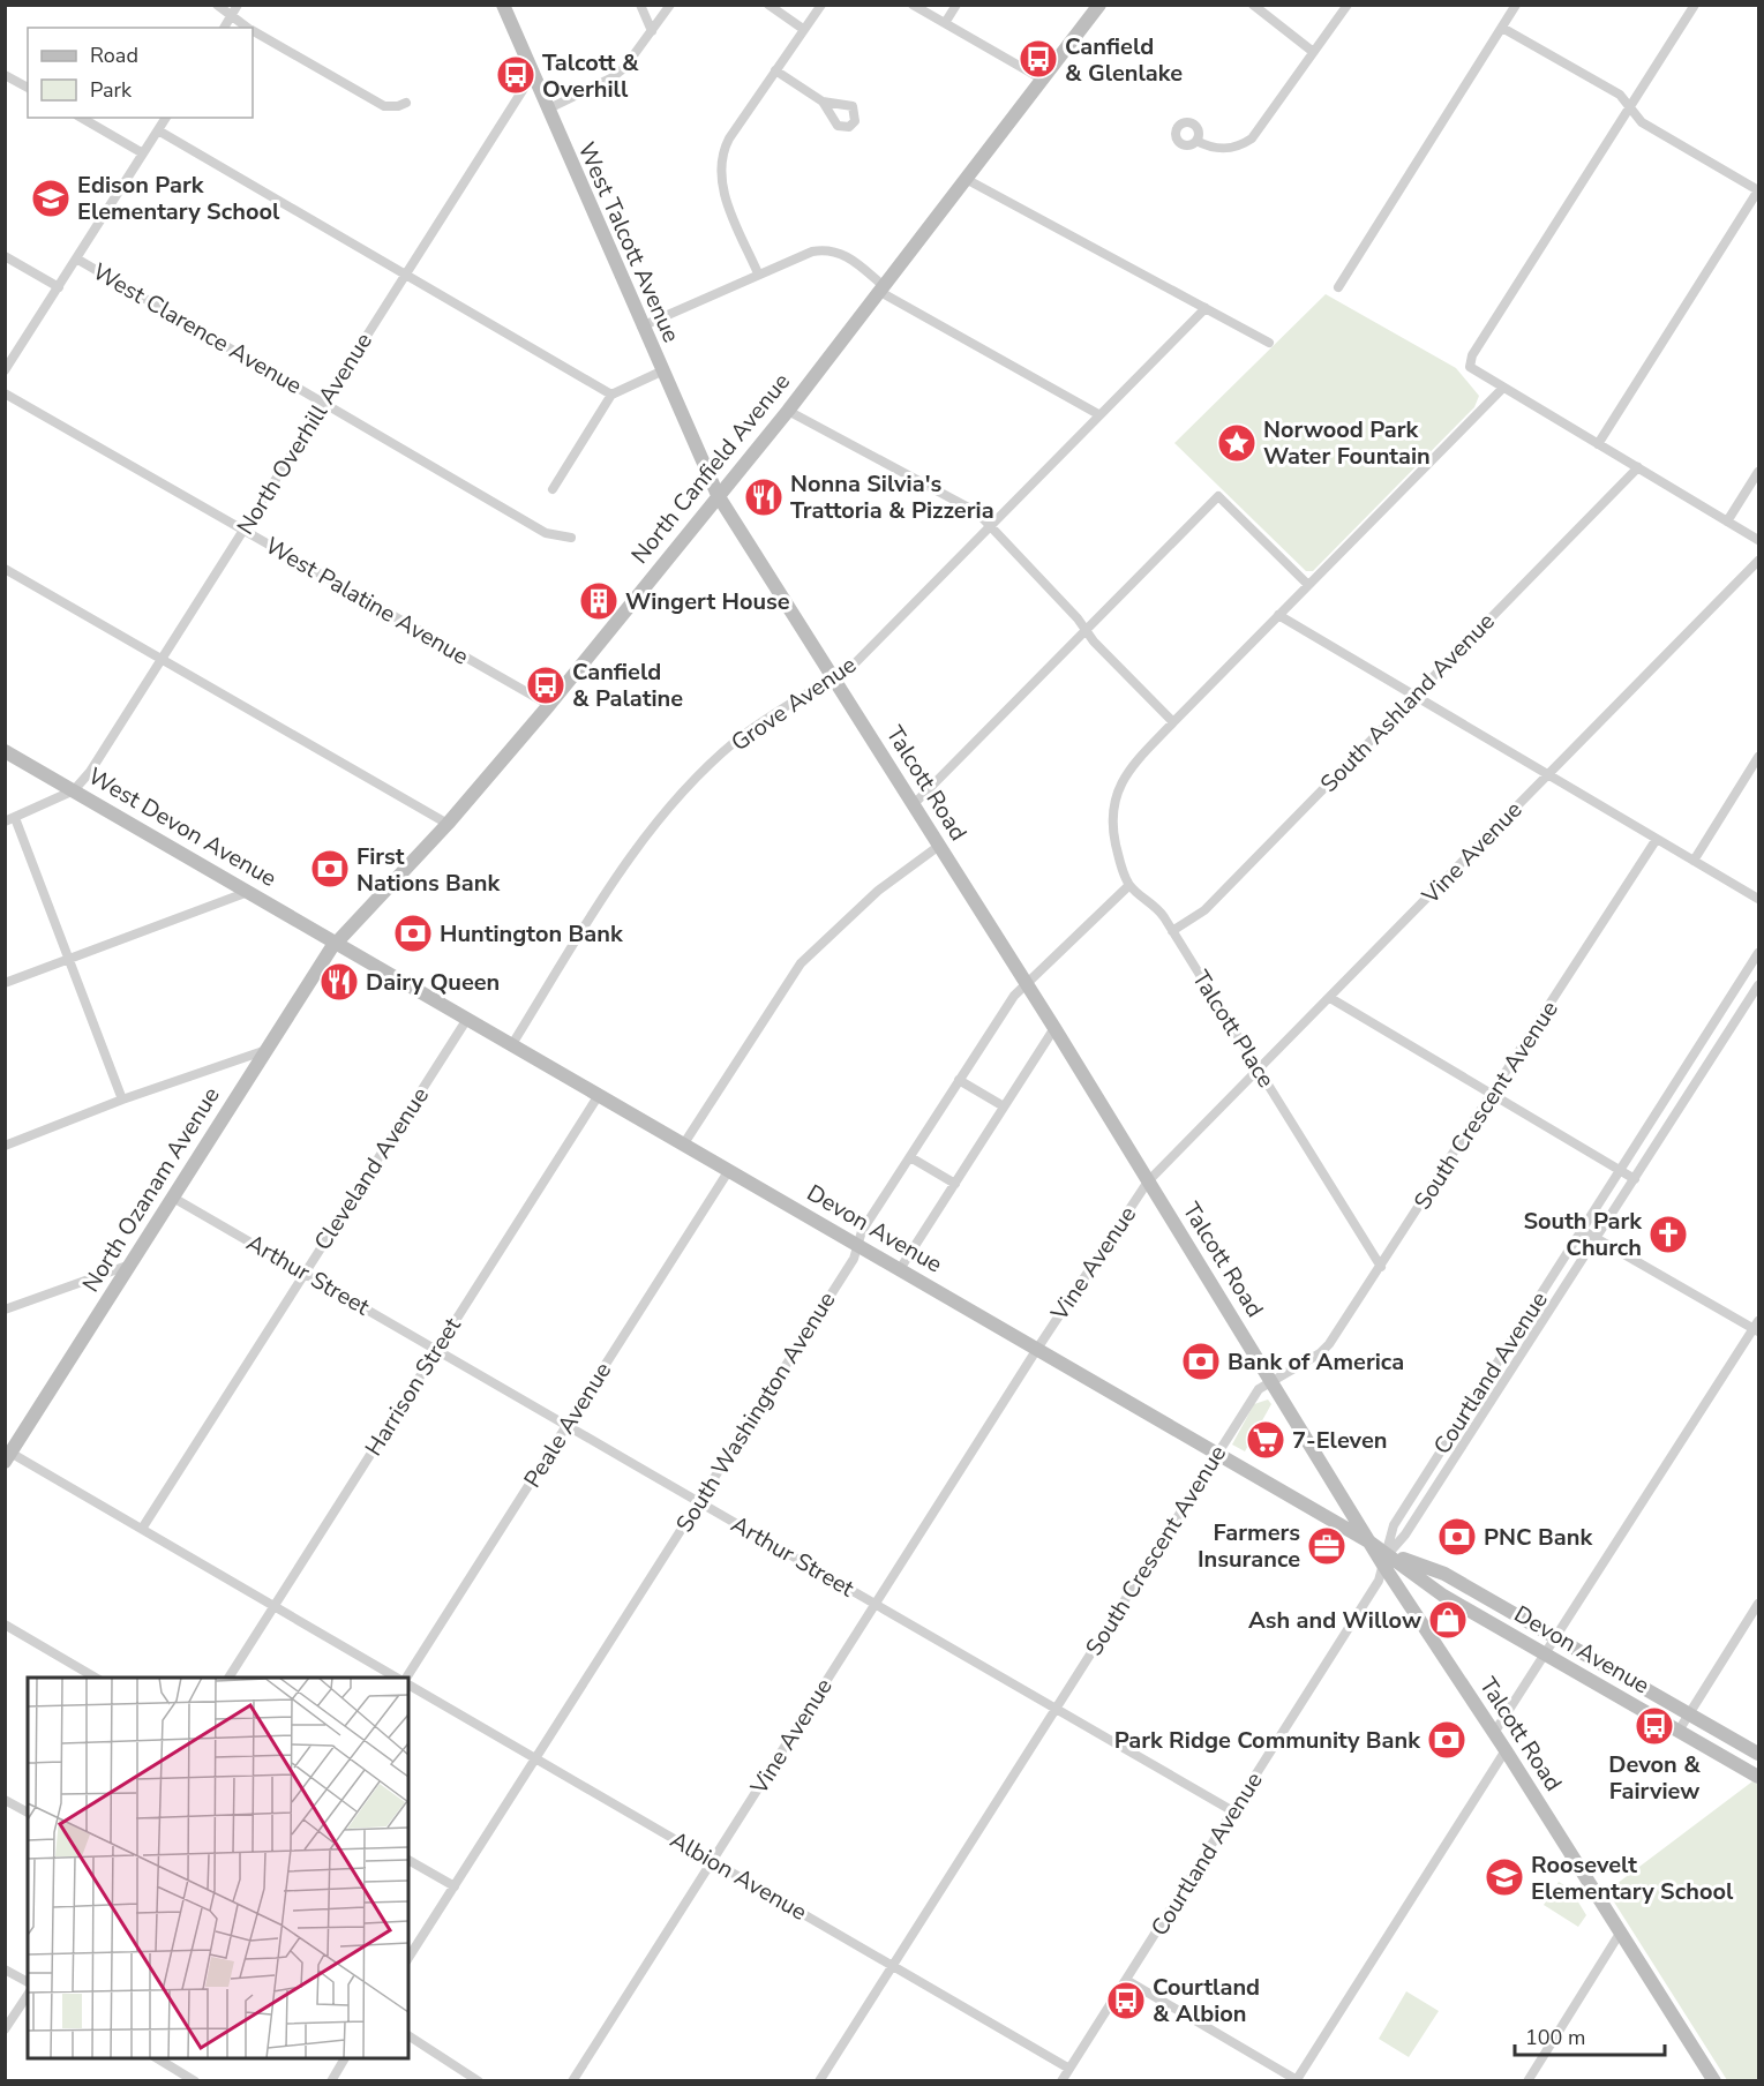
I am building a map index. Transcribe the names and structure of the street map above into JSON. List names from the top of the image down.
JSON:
{
  "streets": {
    "street": [
      "West Talcott Avenue",
      "West Clarence Avenue",
      "North Overhill Avenue",
      "North Canfield Avenue",
      "West Palatine Avenue",
      "South Ashland Avenue",
      "Grove Avenue",
      "Talcott Road",
      "West Devon Avenue",
      "Vine Avenue",
      "Talcott Place",
      "South Crescent Avenue",
      "Cleveland Avenue",
      "North Ozanam Avenue",
      "Devon Avenue",
      "Arthur Street",
      "Courtland Avenue",
      "Harrison Street",
      "South Washington Avenue",
      "Peale Avenue",
      "Albion Avenue"
    ]
  },
  "crossings": [
    ["West Talcott Avenue", "North Overhill Avenue"],
    ["West Talcott Avenue", "North Canfield Avenue"],
    ["West Talcott Avenue", "Talcott Road"],
    ["West Clarence Avenue", "North Overhill Avenue"],
    ["North Overhill Avenue", "West Palatine Avenue"],
    ["North Overhill Avenue", "West Devon Avenue"],
    ["North Canfield Avenue", "West Palatine Avenue"],
    ["North Canfield Avenue", "Talcott Road"],
    ["North Canfield Avenue", "West Devon Avenue"],
    ["North Canfield Avenue", "North Ozanam Avenue"],
    ["North Canfield Avenue", "Devon Avenue"],
    ["South Ashland Avenue", "Talcott Place"],
    ["Grove Avenue", "Talcott Road"],
    ["Grove Avenue", "Devon Avenue"],
    ["Talcott Road", "Vine Avenue"],
    ["Talcott Road", "South Crescent Avenue"],
    ["Talcott Road", "Devon Avenue"],
    ["Talcott Road", "Courtland Avenue"],
    ["Talcott Road", "South Washington Avenue"],
    ["West Devon Avenue", "North Ozanam Avenue"],
    ["West Devon Avenue", "Devon Avenue"],
    ["Vine Avenue", "Talcott Place"],
    ["Vine Avenue", "Devon Avenue"],
    ["Vine Avenue", "Arthur Street"],
    ["Vine Avenue", "Albion Avenue"],
    ["Talcott Place", "South Crescent Avenue"],
    ["Talcott Place", "South Washington Avenue"],
    ["South Crescent Avenue", "Devon Avenue"],
    ["South Crescent Avenue", "Arthur Street"],
    ["South Crescent Avenue", "Albion Avenue"],
    ["Cleveland Avenue", "Devon Avenue"],
    ["Cleveland Avenue", "Arthur Street"],
    ["Cleveland Avenue", "Albion Avenue"],
    ["North Ozanam Avenue", "Devon Avenue"],
    ["North Ozanam Avenue", "Arthur Street"],
    ["North Ozanam Avenue", "Albion Avenue"],
    ["Devon Avenue", "Courtland Avenue"],
    ["Devon Avenue", "Harrison Street"],
    ["Devon Avenue", "South Washington Avenue"],
    ["Devon Avenue", "Peale Avenue"],
    ["Arthur Street", "Courtland Avenue"],
    ["Arthur Street", "Harrison Street"],
    ["Arthur Street", "South Washington Avenue"],
    ["Arthur Street", "Peale Avenue"],
    ["Courtland Avenue", "Albion Avenue"],
    ["Harrison Street", "Albion Avenue"],
    ["South Washington Avenue", "Albion Avenue"]
  ],
  "places": {
    "bus stop": [
      "Canfield & Glenlake",
      "Talcott & Overhill",
      "Canfield & Palatine",
      "Devon & Fairview",
      "Courtland & Albion"
    ],
    "school or university": ["Edison Park Elementary School", "Roosevelt Elementary School"],
    "place": ["Norwood Park Water Fountain"],
    "restaurant": ["Nonna Silvia's Trattoria & Pizzeria", "Dairy Queen"],
    "building": ["Wingert House"],
    "bank": [
      "First Nations Bank",
      "Huntington Bank",
      "Bank of America",
      "PNC Bank",
      "Park Ridge Community Bank"
    ],
    "church": ["South Park Church"],
    "supermarket": ["7-Eleven"],
    "office": ["Farmers Insurance"],
    "shop": ["Ash and Willow"]
  },
  "legend": ["Road", "Park"],
  "scale_bar": "100 m"
}
